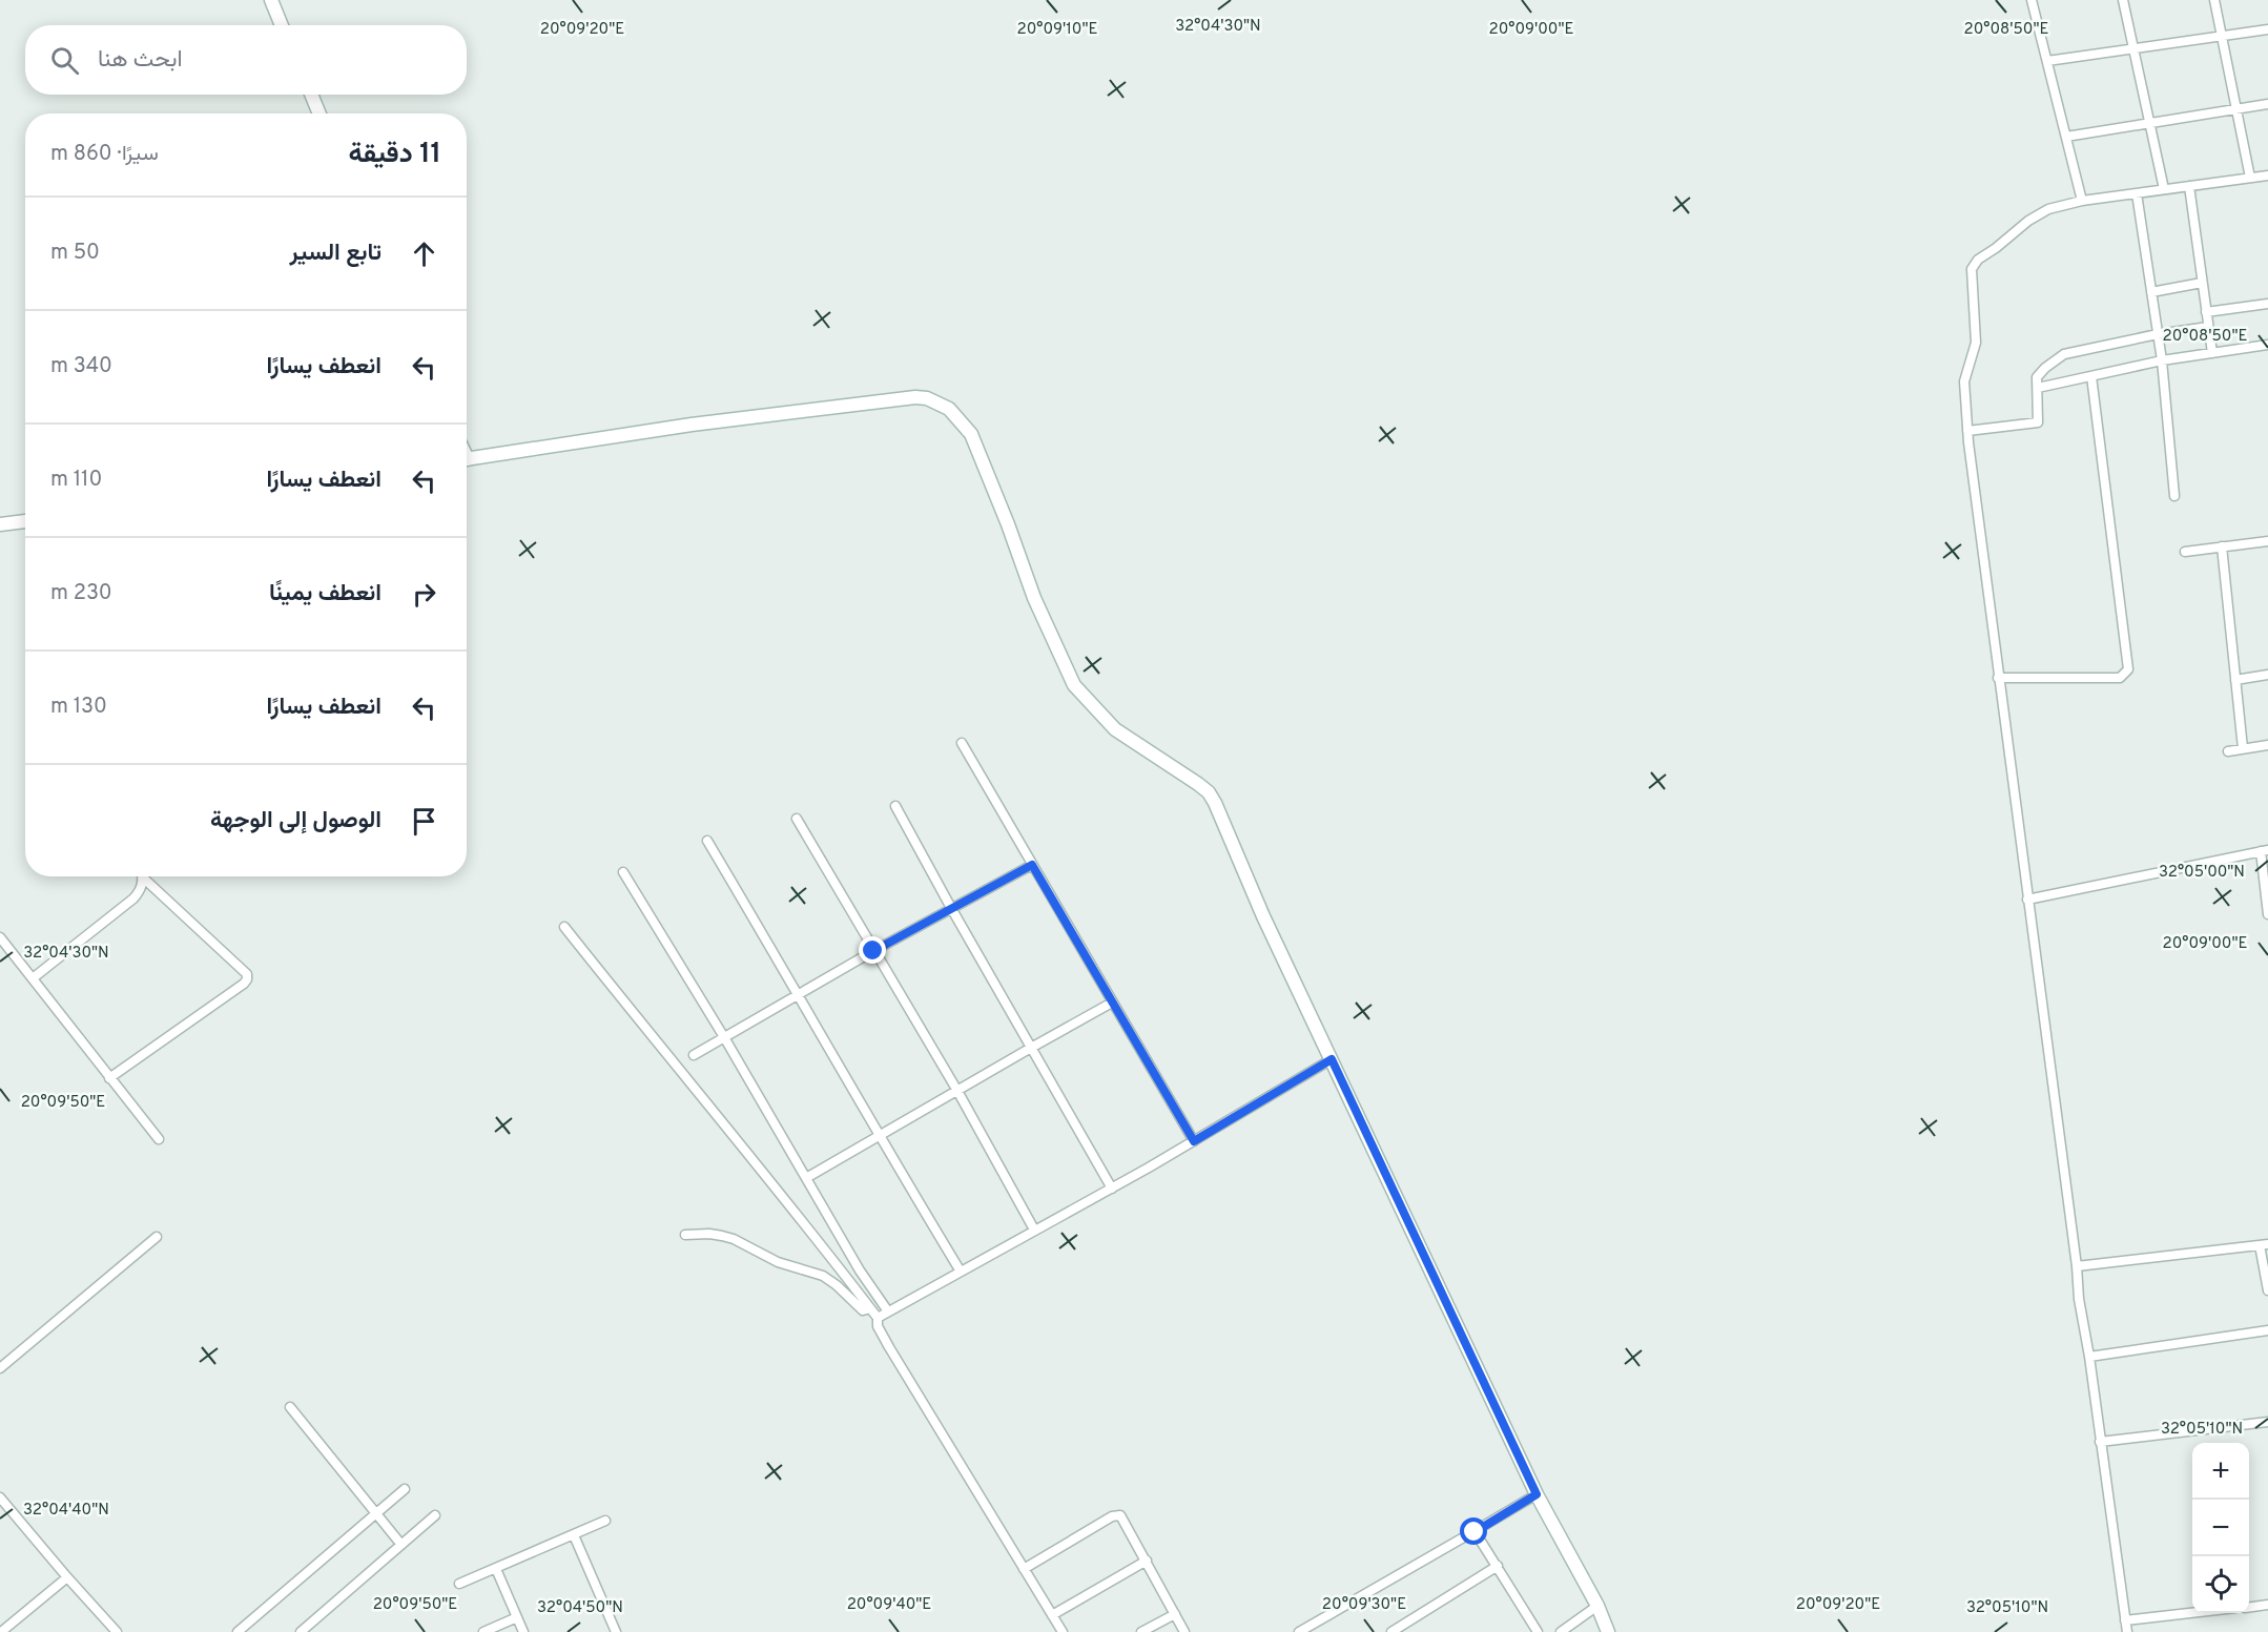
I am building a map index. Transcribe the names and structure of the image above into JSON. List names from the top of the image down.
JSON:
{
  "page": {
    "search": "ابحث هنا",
    "heading": ["11 دقيقة", "سيرًا · 860 m"],
    "list": [
      ["تابع السير", "50 m"],
      ["انعطف يسارًا", "340 m"],
      ["انعطف يسارًا", "110 m"],
      ["انعطف يمينًا", "230 m"],
      ["انعطف يسارًا", "130 m"],
      "الوصول إلى الوجهة"
    ],
    "map_buttons": ["+", "−"]
  },
  "coordinates": [
    "32°04'30\"N",
    "20°09'20\"E",
    "20°09'10\"E",
    "20°09'00\"E",
    "20°08'50\"E",
    "32°05'00\"N",
    "20°09'50\"E",
    "32°05'10\"N",
    "32°04'40\"N",
    "20°09'40\"E",
    "20°09'30\"E",
    "32°04'50\"N"
  ]
}
